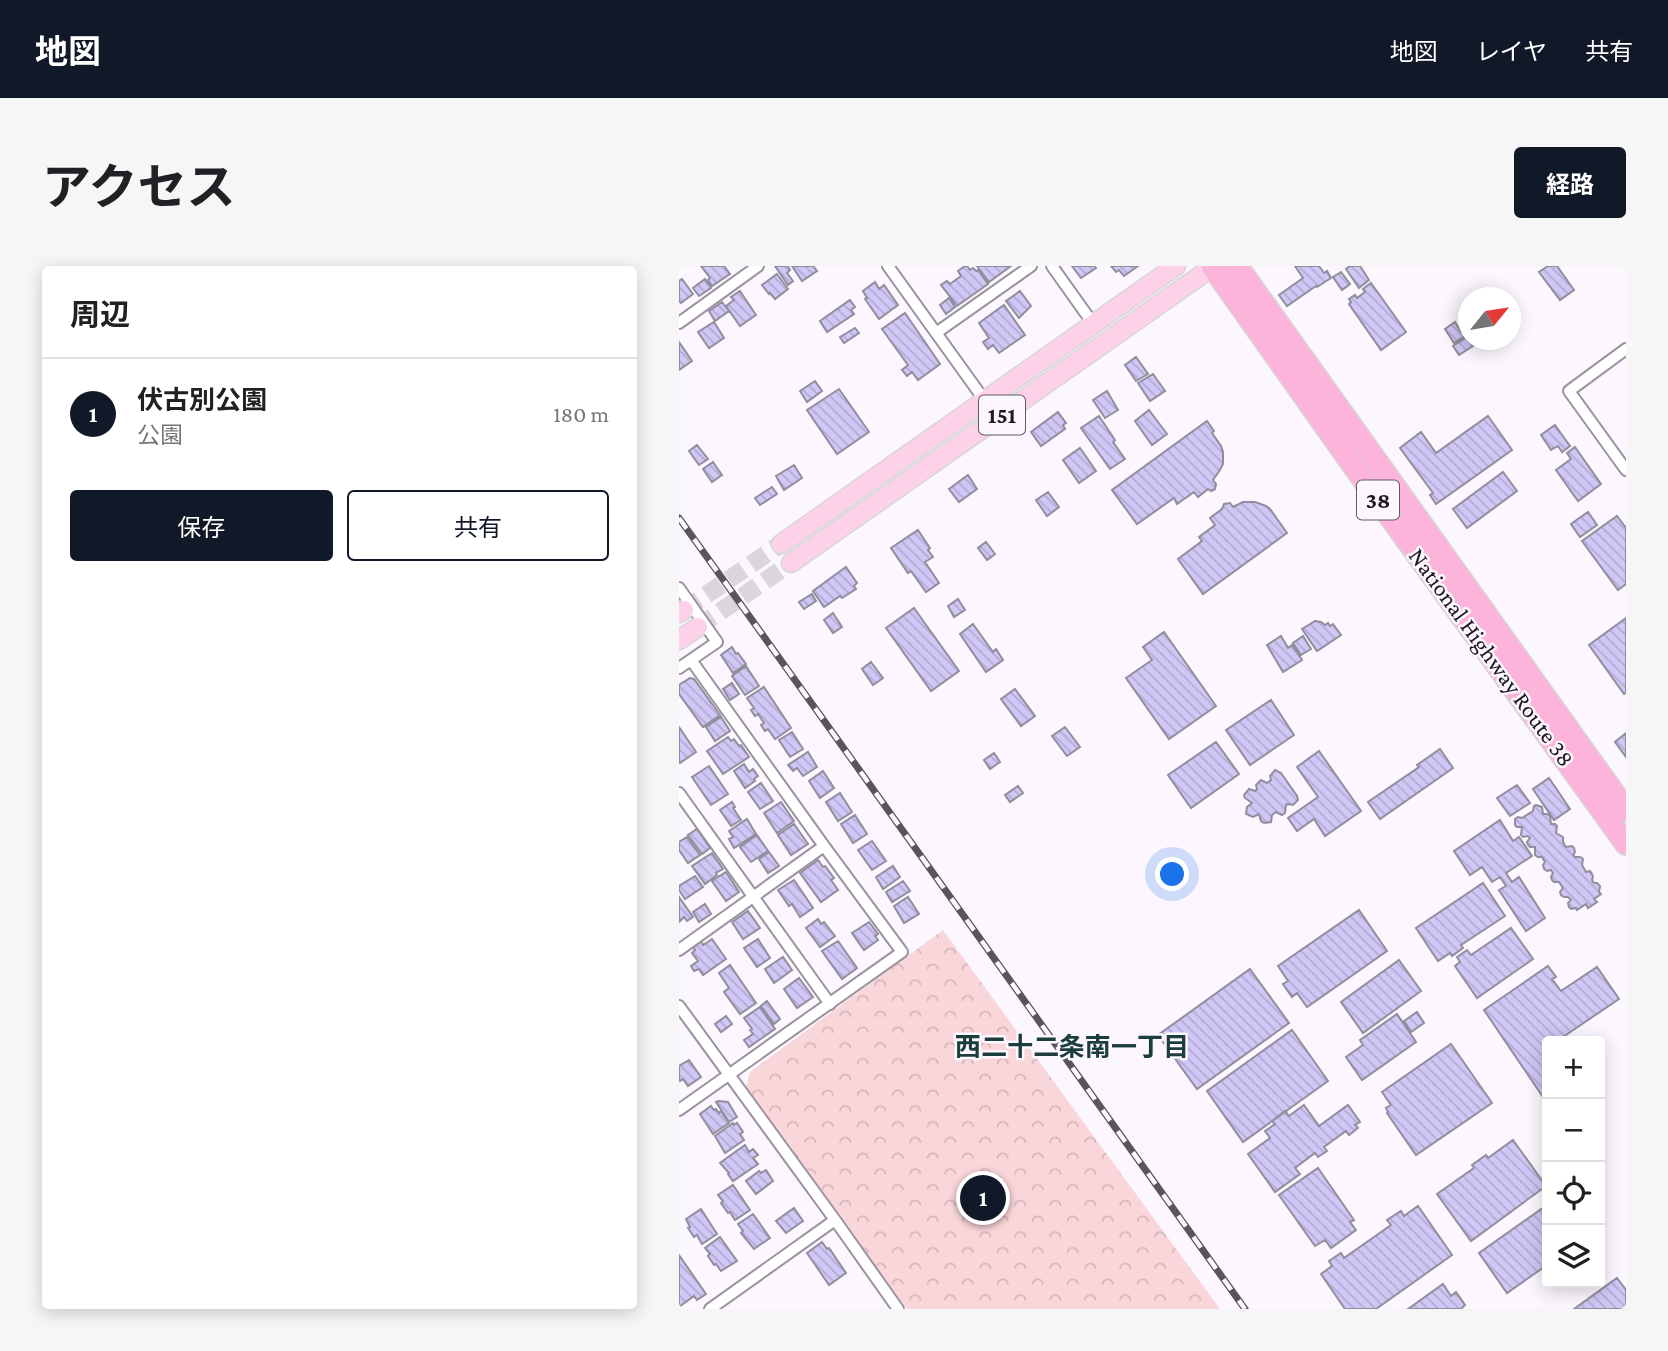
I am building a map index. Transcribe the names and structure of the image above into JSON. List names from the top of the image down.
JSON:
{
  "streets": {
    "highway": ["38", "National Highway Route 38"],
    "main road": ["151"]
  },
  "crossings": [
    ["151", "National Highway Route 38"]
  ],
  "districts": ["西二十二条南一丁目"],
  "north": "top right",
  "page": {
    "header": "地図",
    "nav": ["地図", "レイヤ", "共有"],
    "title": "アクセス",
    "buttons": [
      "経路",
      ["保存", "共有"]
    ],
    "heading": "周辺",
    "list": [
      {
        "mark": "1",
        "name": "伏古別公園",
        "note": "公園",
        "value": "180 m"
      }
    ],
    "map_buttons": ["+", "−"],
    "pins": "1"
  }
}
